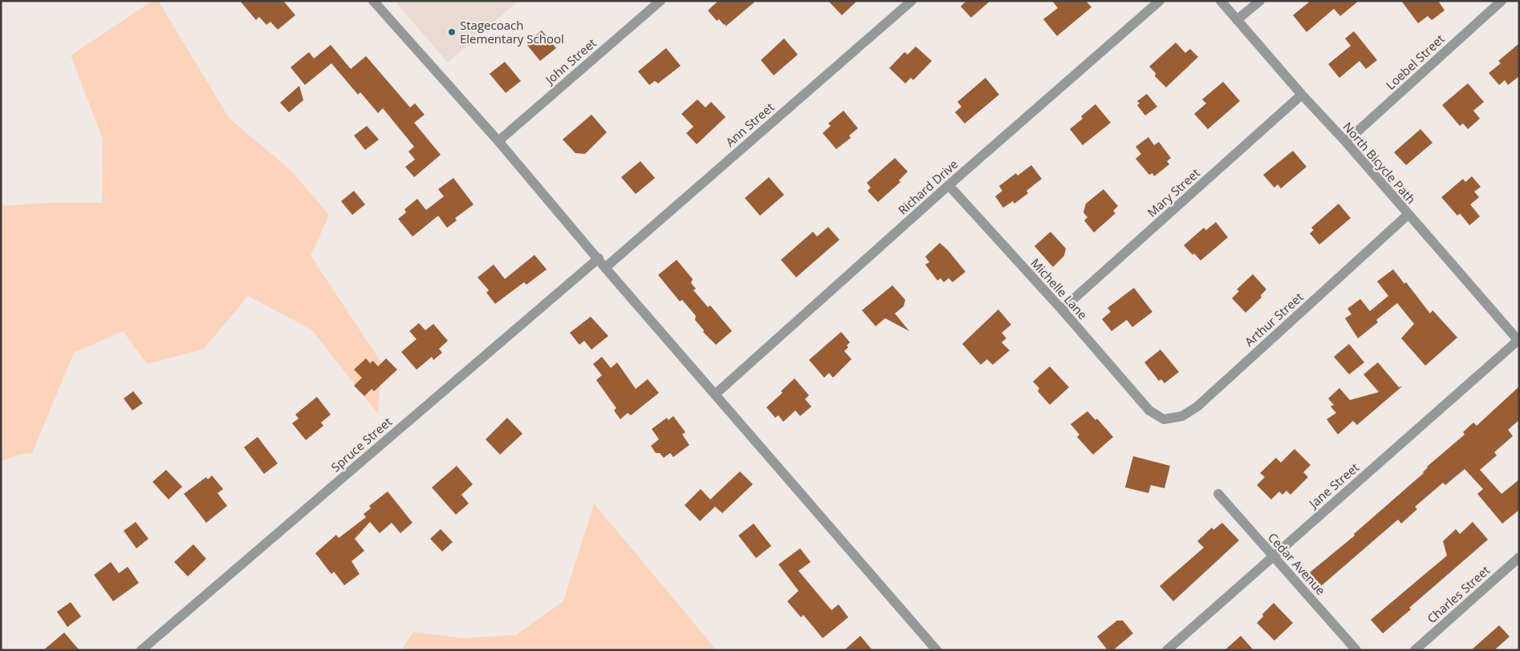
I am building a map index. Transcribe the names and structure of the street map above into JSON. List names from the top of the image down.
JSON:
{
  "streets": {
    "street": [
      "John Street",
      "Loebel Street",
      "Ann Street",
      "North Bicycle Path",
      "Richard Drive",
      "Mary Street",
      "Michelle Lane",
      "Arthur Street",
      "Spruce Street",
      "Jane Street",
      "Cedar Avenue",
      "Charles Street"
    ]
  },
  "crossings": [
    ["Loebel Street", "North Bicycle Path"],
    ["North Bicycle Path", "Mary Street"],
    ["North Bicycle Path", "Arthur Street"],
    ["North Bicycle Path", "Jane Street"],
    ["Richard Drive", "Michelle Lane"],
    ["Mary Street", "Michelle Lane"],
    ["Michelle Lane", "Arthur Street"],
    ["Jane Street", "Cedar Avenue"]
  ],
  "places": ["Stagecoach Elementary School"]
}
